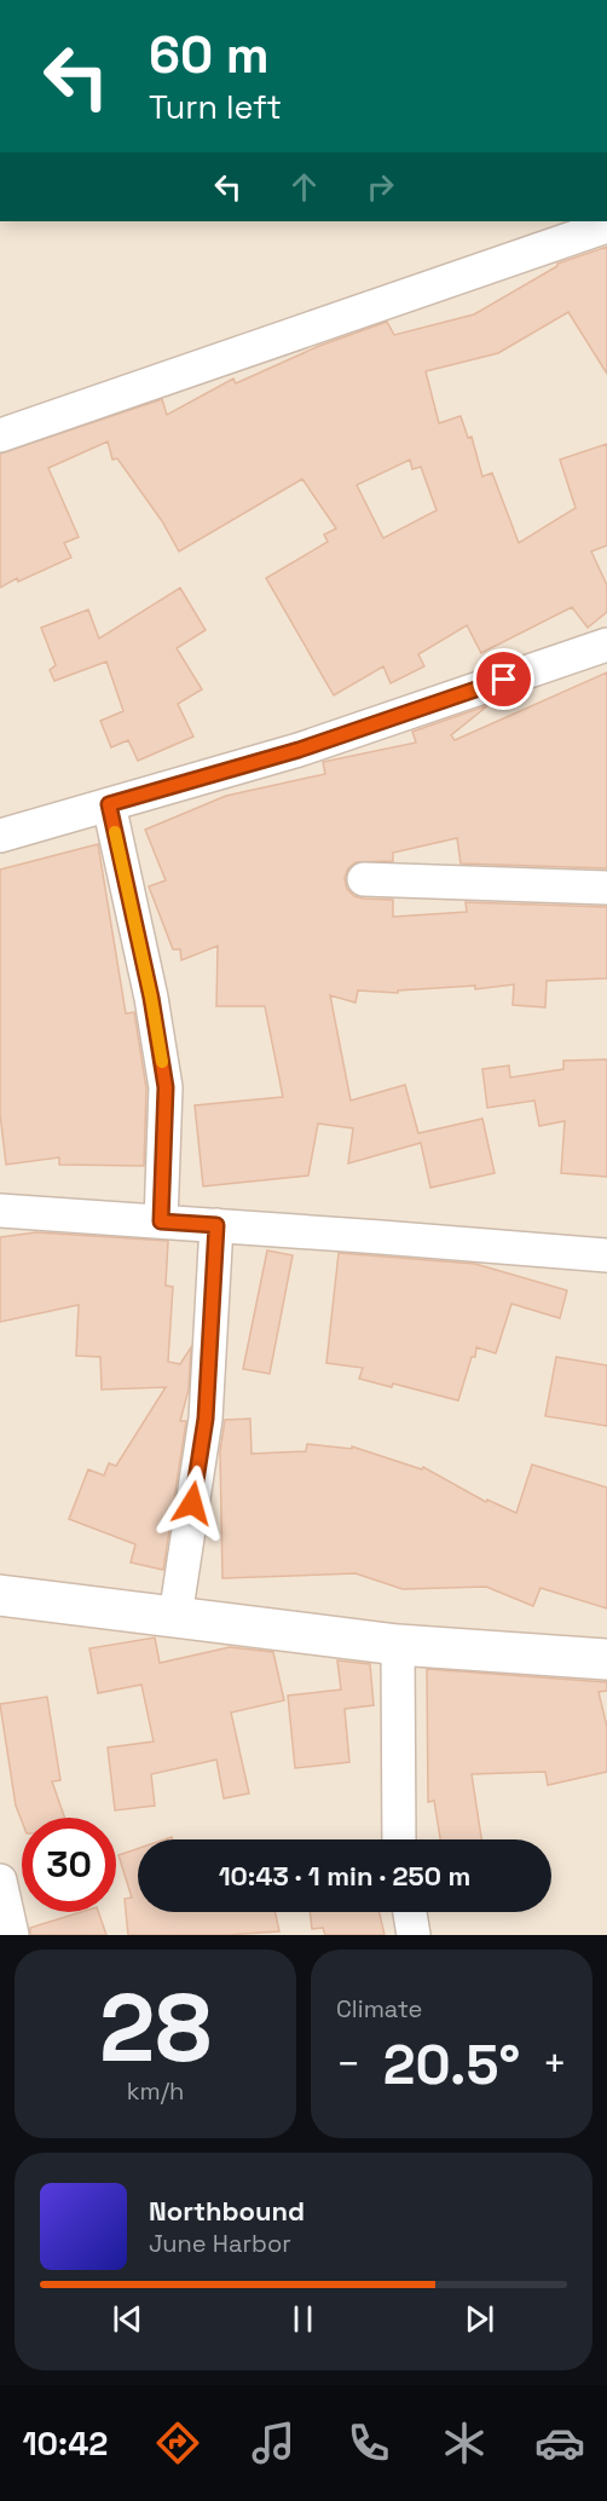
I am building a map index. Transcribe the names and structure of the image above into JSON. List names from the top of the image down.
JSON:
{
  "page": {
    "turn": ["60 m", "Turn left"],
    "limit": "30",
    "trip": "10:43 · 1 min · 250 m",
    "tile": [
      ["28", "km/h"],
      "Climate"
    ],
    "heat": ["−", "20.5°", "+"],
    "song": ["Northbound", "June Harbor"],
    "tabs": "10:42"
  }
}
